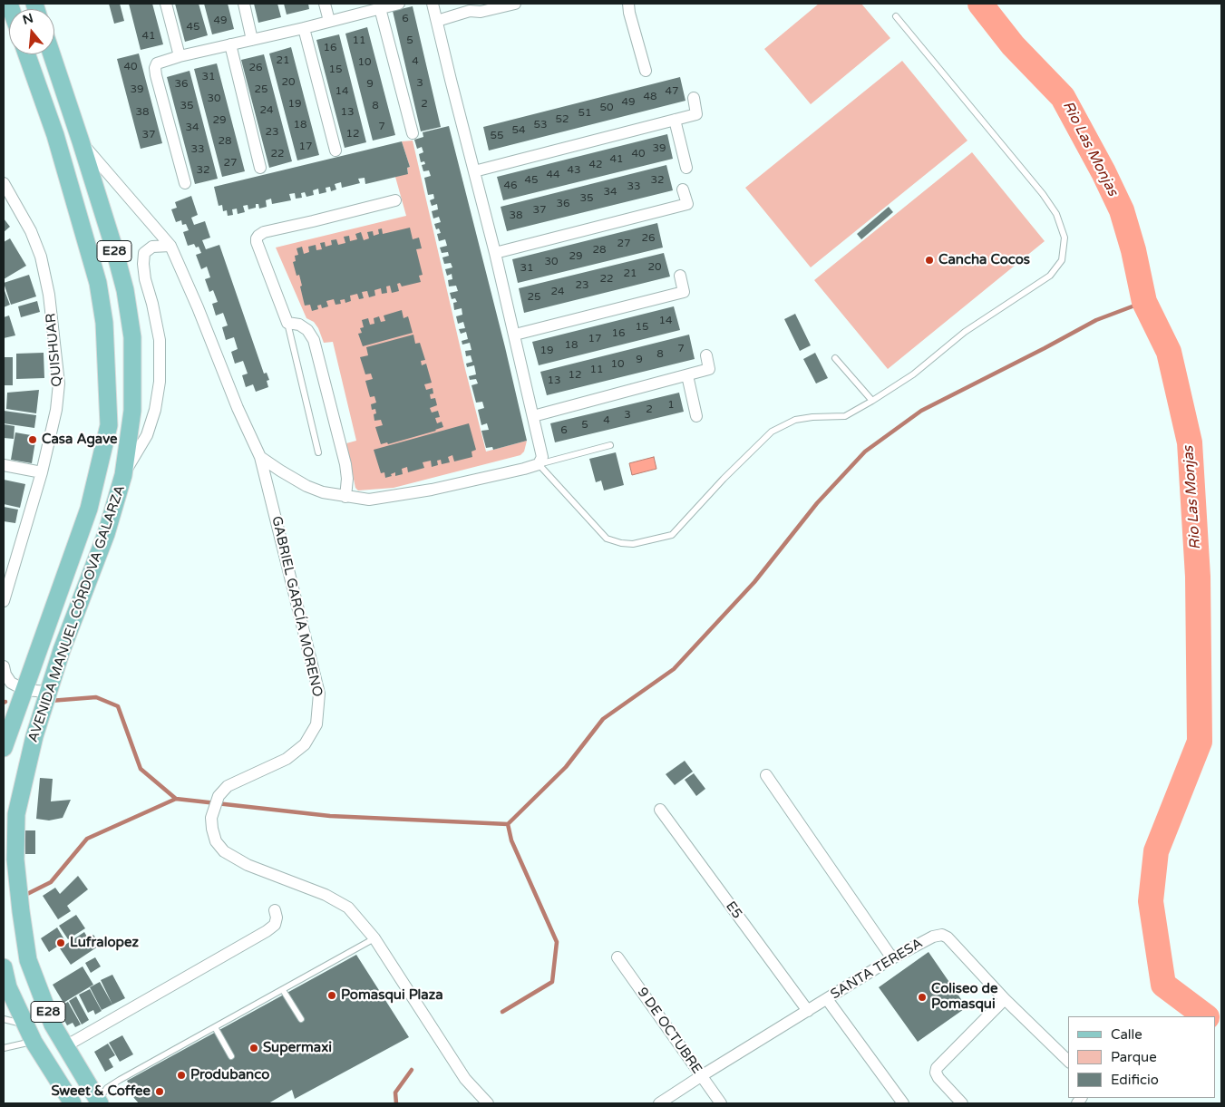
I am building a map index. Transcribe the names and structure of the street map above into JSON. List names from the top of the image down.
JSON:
{
  "streets": {
    "main road": ["E28", "AVENIDA MANUEL CÓRDOVA GALARZA"],
    "street": [
      "QUISHUAR",
      "GABRIEL GARCÍA MORENO",
      "E5",
      "SANTA TERESA",
      "9 DE OCTUBRE"
    ]
  },
  "crossings": [
    ["GABRIEL GARCÍA MORENO", "AVENIDA MANUEL CÓRDOVA GALARZA"],
    ["E5", "SANTA TERESA"],
    ["SANTA TERESA", "9 DE OCTUBRE"]
  ],
  "water": ["Rio Las Monjas"],
  "places": [
    "Cancha Cocos",
    "Casa Agave",
    "Lufralopez",
    "Pomasqui Plaza",
    "Coliseo de Pomasqui",
    "Supermaxi",
    "Produbanco",
    "Sweet & Coffee"
  ],
  "house_numbers": [
    "6",
    "49",
    "45",
    "41",
    "11",
    "5",
    "16",
    "21",
    "4",
    "10",
    "40",
    "26",
    "15",
    "31",
    "20",
    "3",
    "36",
    "9",
    "39",
    "25",
    "14",
    "47",
    "48",
    "30",
    "49",
    "19",
    "2",
    "35",
    "8",
    "50",
    "24",
    "38",
    "13",
    "51",
    "52",
    "29",
    "18",
    "53",
    "7",
    "34",
    "54",
    "23",
    "12",
    "37",
    "55",
    "28",
    "17",
    "39",
    "33",
    "22",
    "40",
    "41",
    "27",
    "42",
    "32",
    "43",
    "44",
    "45",
    "32",
    "46",
    "33",
    "34",
    "35",
    "36",
    "37",
    "38",
    "26",
    "27",
    "28",
    "29",
    "30",
    "20",
    "31",
    "21",
    "22",
    "23",
    "24",
    "25",
    "14",
    "15",
    "16",
    "17",
    "18",
    "7",
    "19",
    "8",
    "9",
    "10",
    "11",
    "12",
    "13",
    "1",
    "2",
    "3",
    "4",
    "5",
    "6"
  ],
  "legend": ["Calle", "Parque", "Edificio"],
  "north": "top"
}
